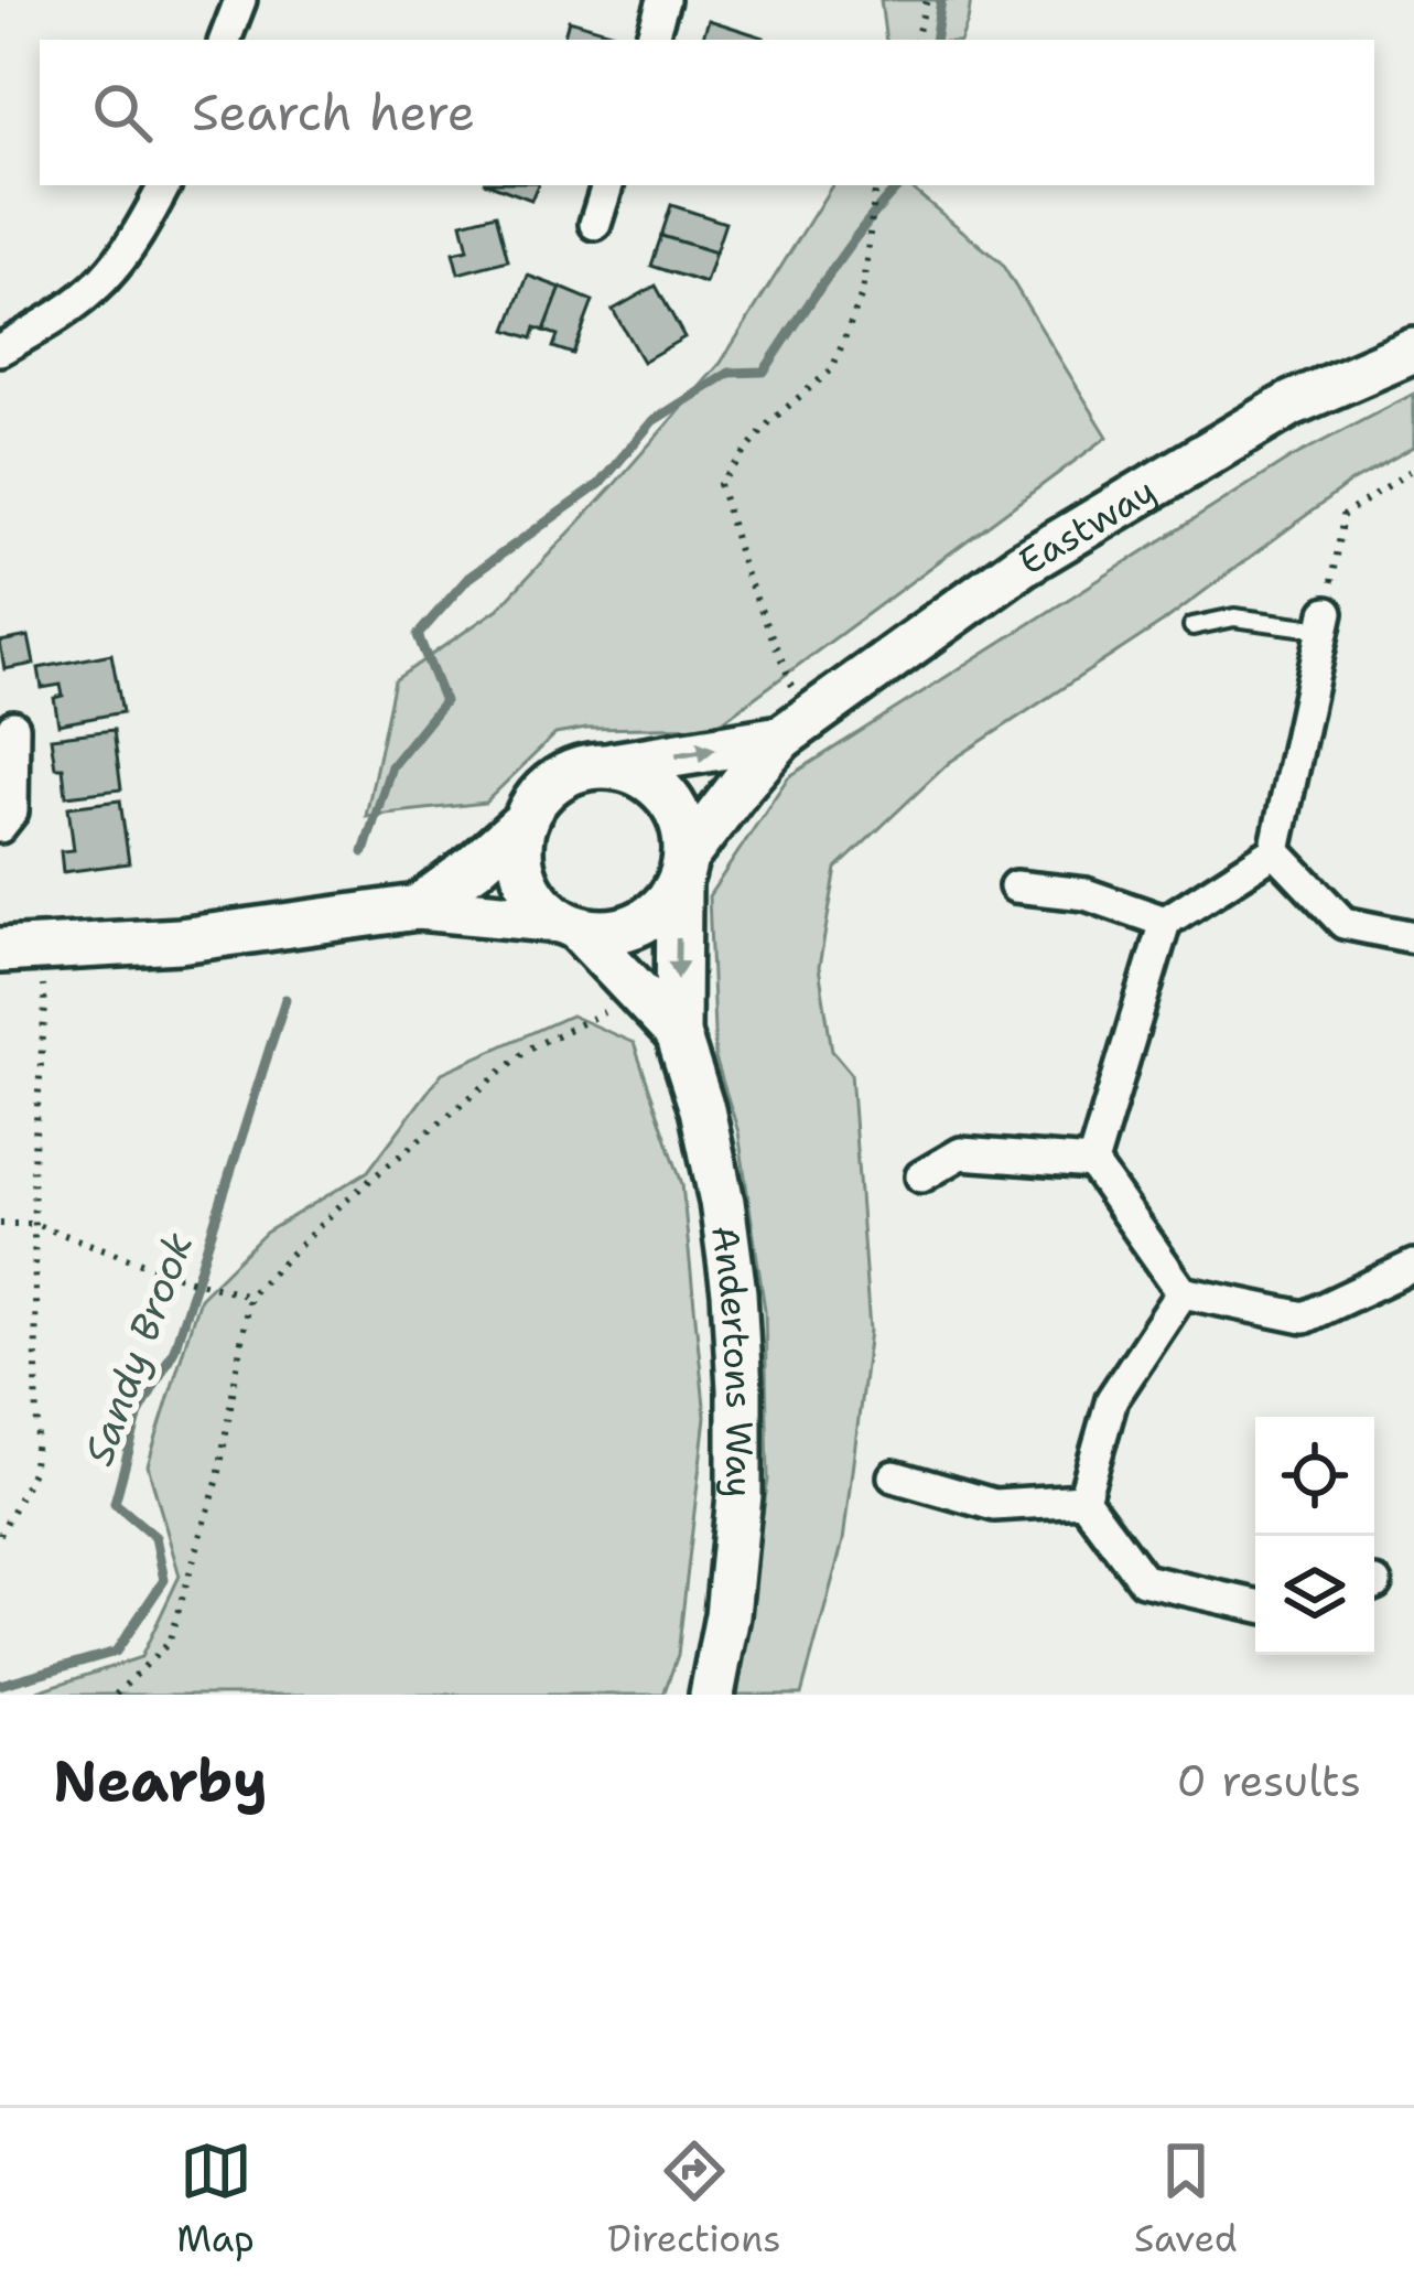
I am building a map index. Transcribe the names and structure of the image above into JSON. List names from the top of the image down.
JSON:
{
  "streets": {
    "main road": ["Eastway", "Andertons Way"]
  },
  "crossings": [
    ["Eastway", "Andertons Way"]
  ],
  "water": ["Sandy Brook"],
  "page": {
    "search": "Search here",
    "heading": ["Nearby", "0 results"],
    "nav": ["Map", "Directions", "Saved"]
  }
}
